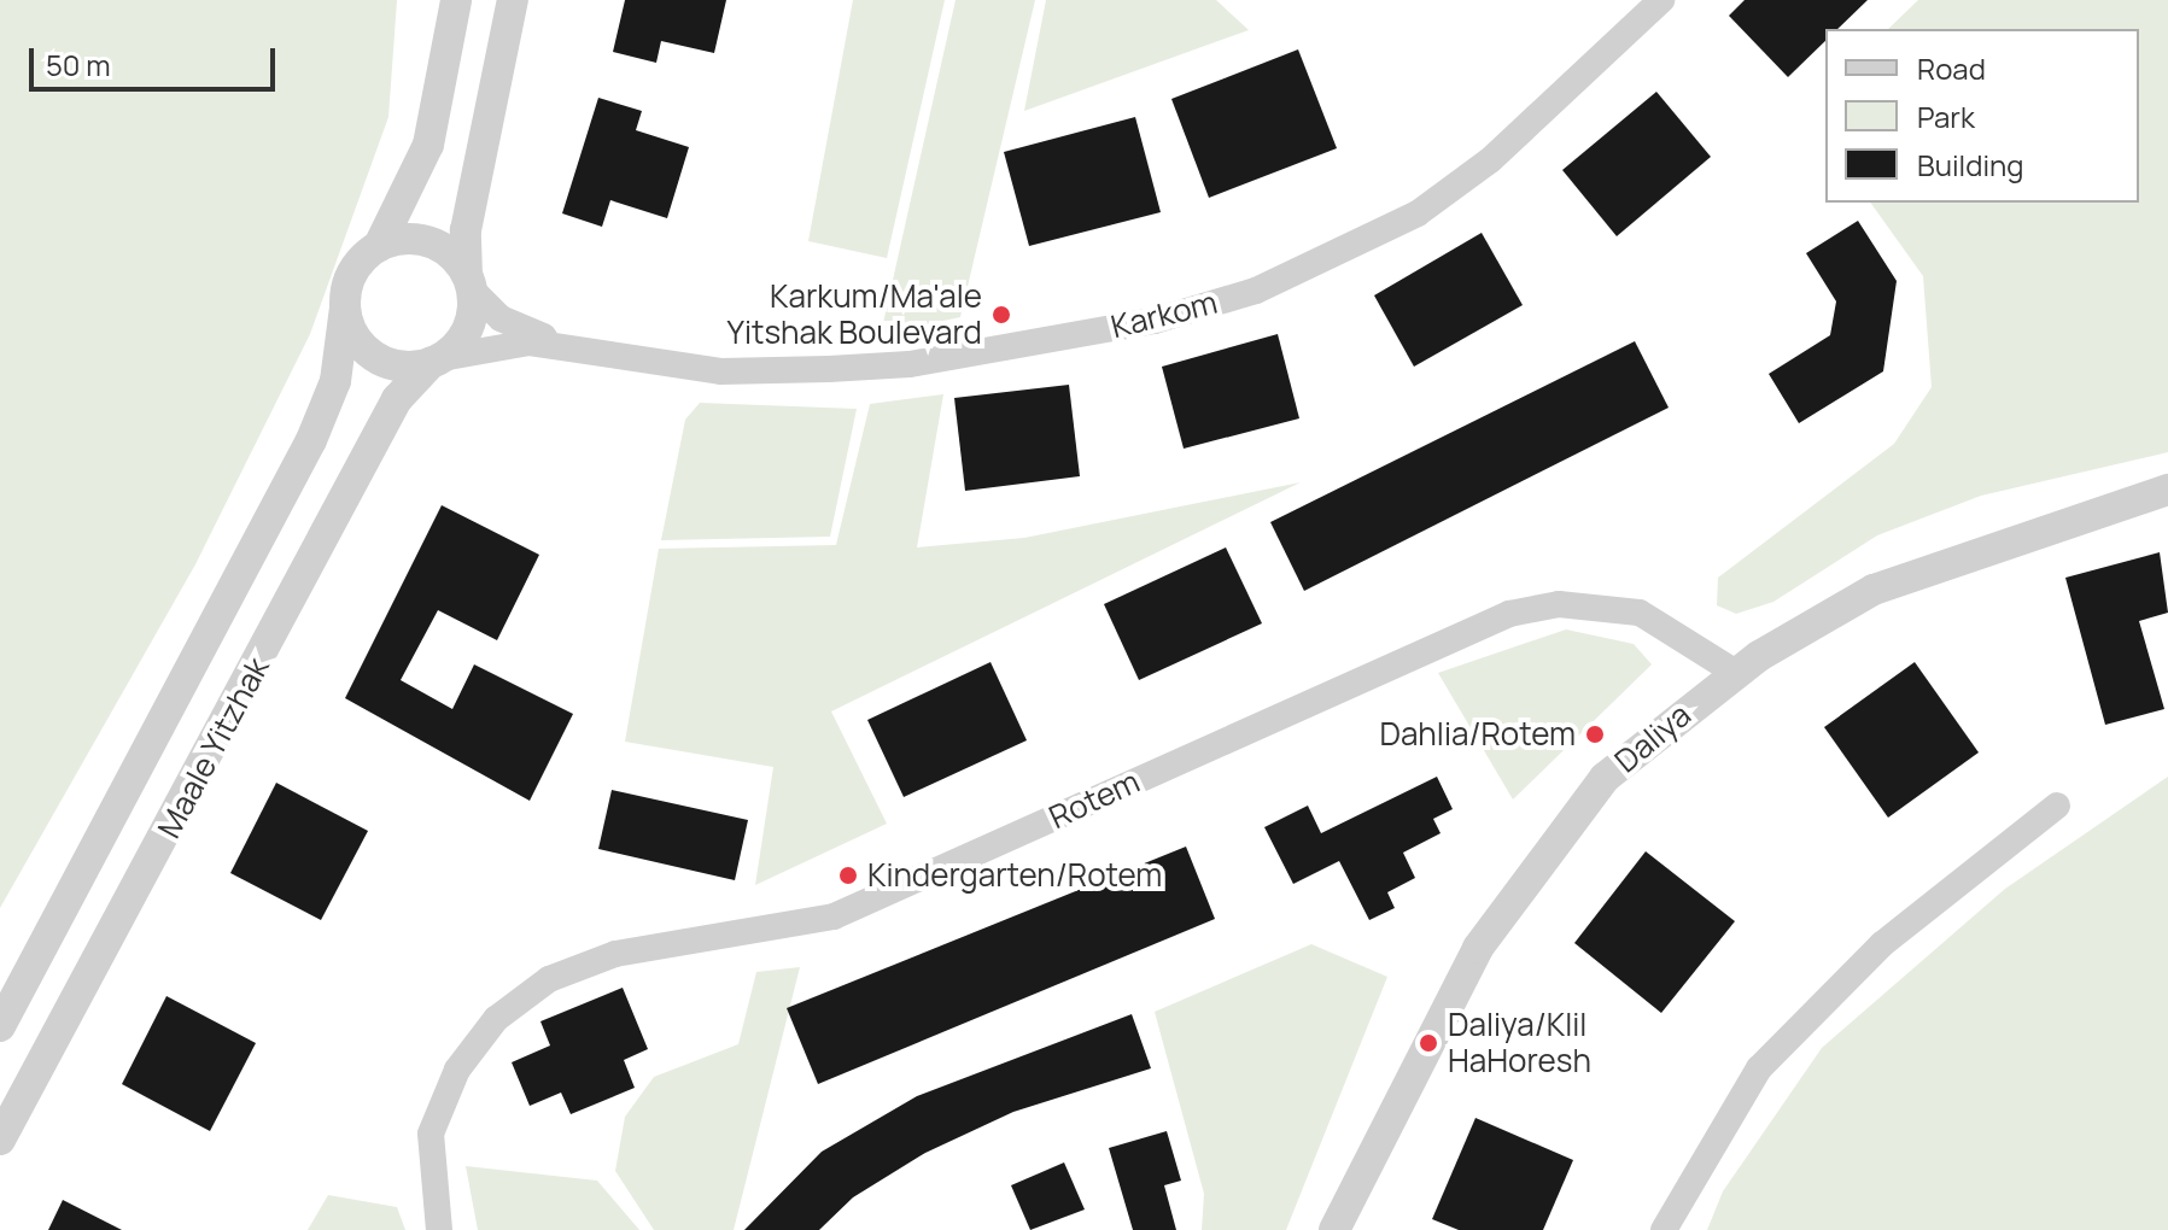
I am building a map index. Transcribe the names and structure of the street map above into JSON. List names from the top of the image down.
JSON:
{
  "streets": {
    "street": [
      "Karkom",
      "Daliya",
      "Maale Yitzhak",
      "Rotem"
    ]
  },
  "crossings": [
    ["Karkom", "Maale Yitzhak"],
    ["Daliya", "Rotem"]
  ],
  "places": [
    "Karkum/Ma'ale Yitshak Boulevard",
    "Dahlia/Rotem",
    "Kindergarten/Rotem",
    "Daliya/Klil HaHoresh"
  ],
  "legend": ["Road", "Park", "Building"],
  "scale_bar": "50 m"
}
